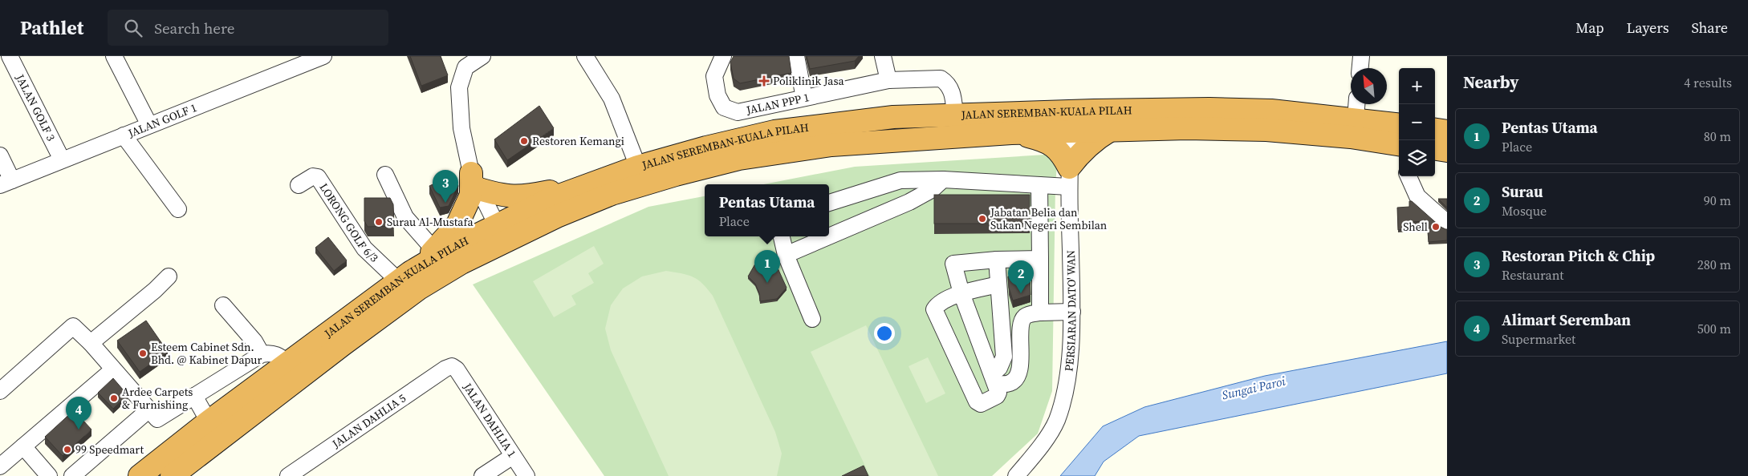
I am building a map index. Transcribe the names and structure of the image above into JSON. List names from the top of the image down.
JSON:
{
  "streets": {
    "highway": ["JALAN SEREMBAN-KUALA PILAH"],
    "street": [
      "JALAN PPP 1",
      "JALAN GOLF 3",
      "JALAN GOLF 1",
      "LORONG GOLF 6/3",
      "PERSIARAN DATO' WAN",
      "JALAN DAHLIA 5",
      "JALAN DAHLIA 1"
    ]
  },
  "crossings": [
    ["JALAN PPP 1", "JALAN SEREMBAN-KUALA PILAH"],
    ["JALAN GOLF 3", "JALAN GOLF 1"],
    ["JALAN SEREMBAN-KUALA PILAH", "LORONG GOLF 6/3"],
    ["JALAN SEREMBAN-KUALA PILAH", "PERSIARAN DATO' WAN"],
    ["JALAN DAHLIA 5", "JALAN DAHLIA 1"]
  ],
  "water": ["Sungai Paroi"],
  "places": {
    "health": ["Poliklinik Jasa"],
    "other": [
      "Restoren Kemangi",
      "Jabatan Belia dan Sukan Negeri Sembilan",
      "Surau Al-Mustafa",
      "Shell",
      "Esteem Cabinet Sdn. Bhd. @ Kabinet Dapur",
      "Ardee Carpets & Furnishing",
      "99 Speedmart"
    ]
  },
  "north": "top left",
  "page": {
    "header": "Pathlet",
    "search": "Search here",
    "nav": ["Map", "Layers", "Share"],
    "heading": ["Nearby", "4 results"],
    "map_buttons": ["+", "−"],
    "list": [
      {
        "mark": "1",
        "name": "Pentas Utama",
        "note": "Place",
        "value": "80 m"
      },
      {
        "mark": "2",
        "name": "Surau",
        "note": "Mosque",
        "value": "90 m"
      },
      {
        "mark": "3",
        "name": "Restoran Pitch & Chip",
        "note": "Restaurant",
        "value": "280 m"
      },
      {
        "mark": "4",
        "name": "Alimart Seremban",
        "note": "Supermarket",
        "value": "500 m"
      }
    ],
    "pins": [
      "3",
      "1",
      "2",
      "4"
    ],
    "popup": ["Pentas Utama", "Place"]
  }
}
